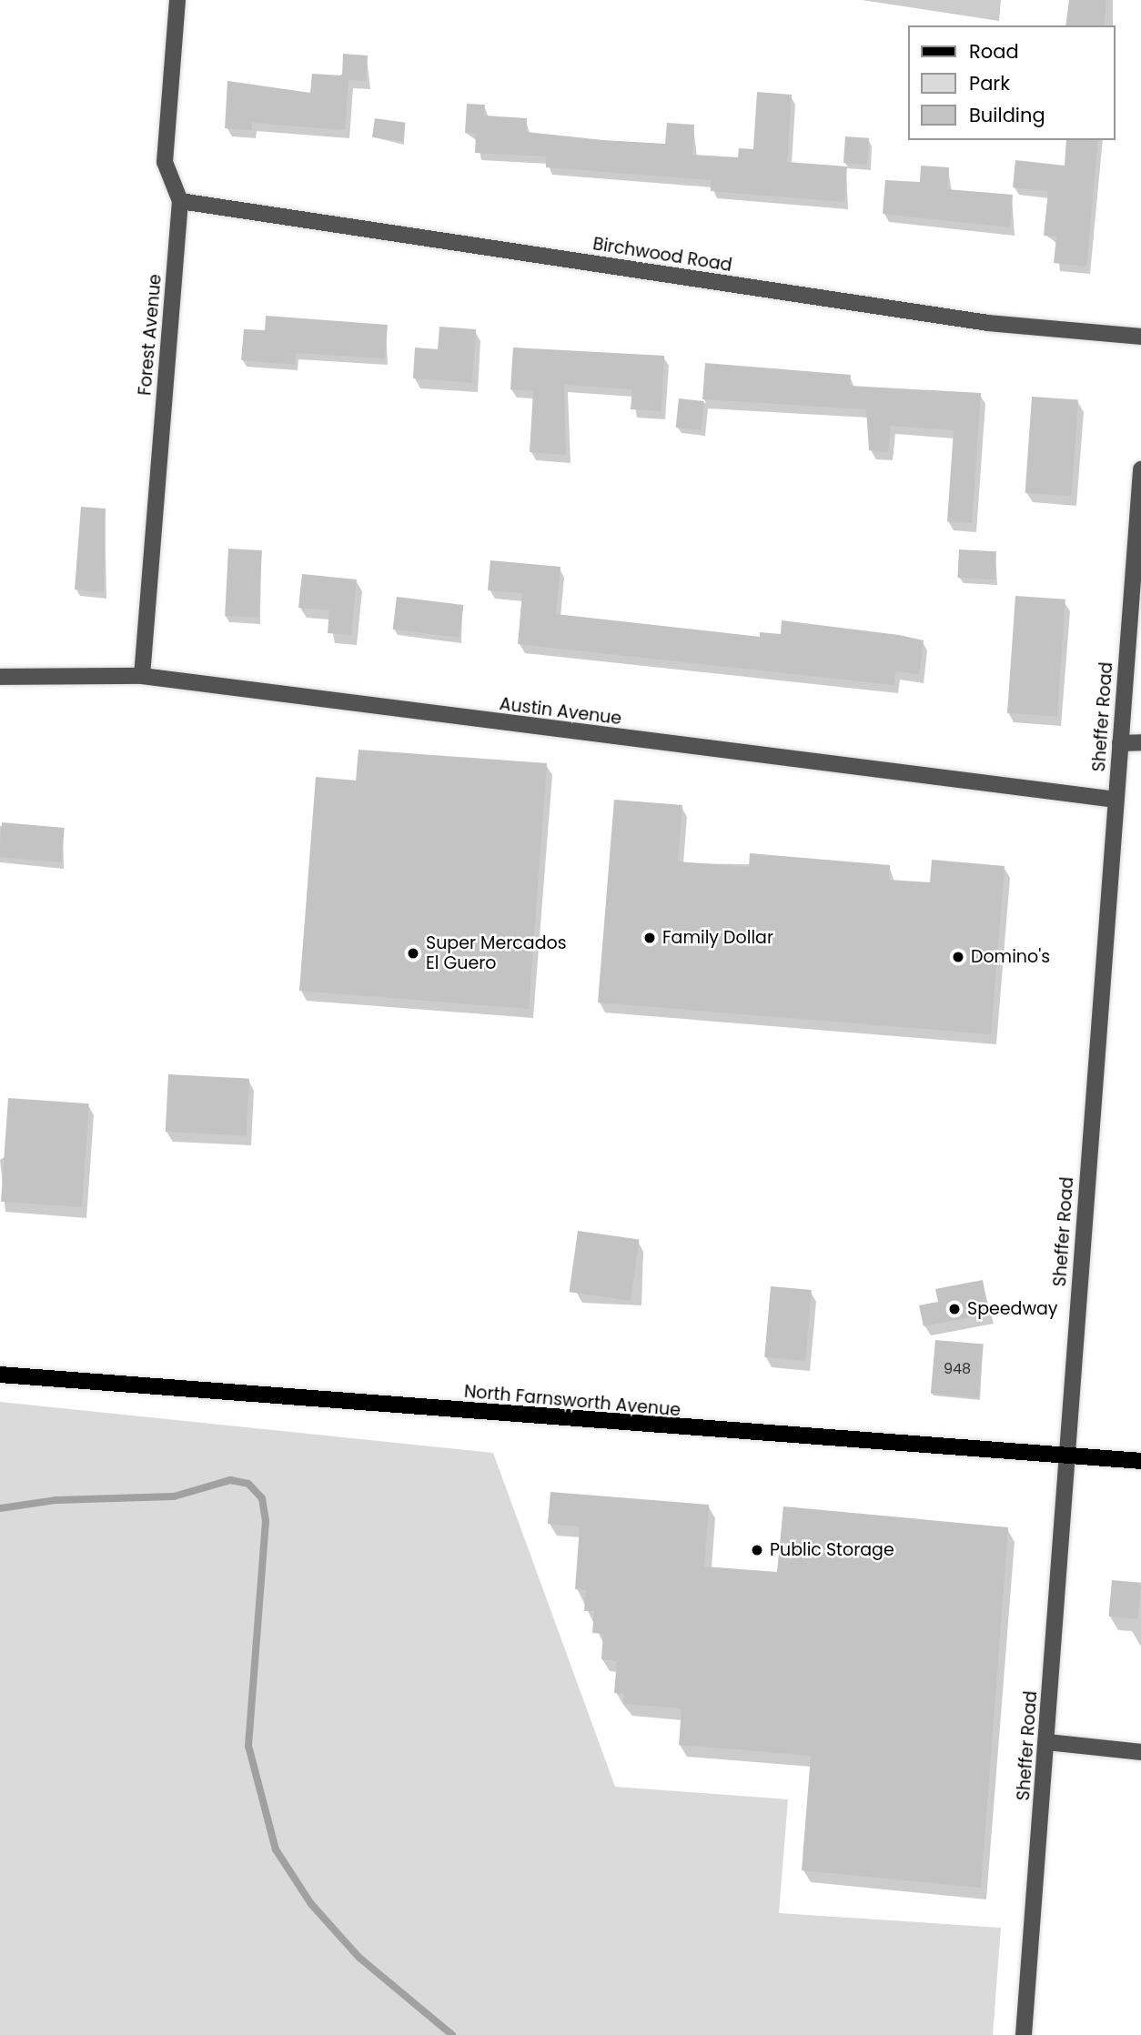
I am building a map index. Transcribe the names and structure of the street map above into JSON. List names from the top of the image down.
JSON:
{
  "streets": {
    "main road": ["North Farnsworth Avenue"],
    "street": [
      "Birchwood Road",
      "Forest Avenue",
      "Austin Avenue",
      "Sheffer Road"
    ]
  },
  "crossings": [
    ["Birchwood Road", "Forest Avenue"],
    ["Forest Avenue", "Austin Avenue"],
    ["Austin Avenue", "Sheffer Road"],
    ["Sheffer Road", "North Farnsworth Avenue"]
  ],
  "places": [
    "Family Dollar",
    "Super Mercados El Guero",
    "Domino's",
    "Speedway",
    "Public Storage"
  ],
  "house_numbers": ["948"],
  "legend": ["Road", "Park", "Building"]
}
